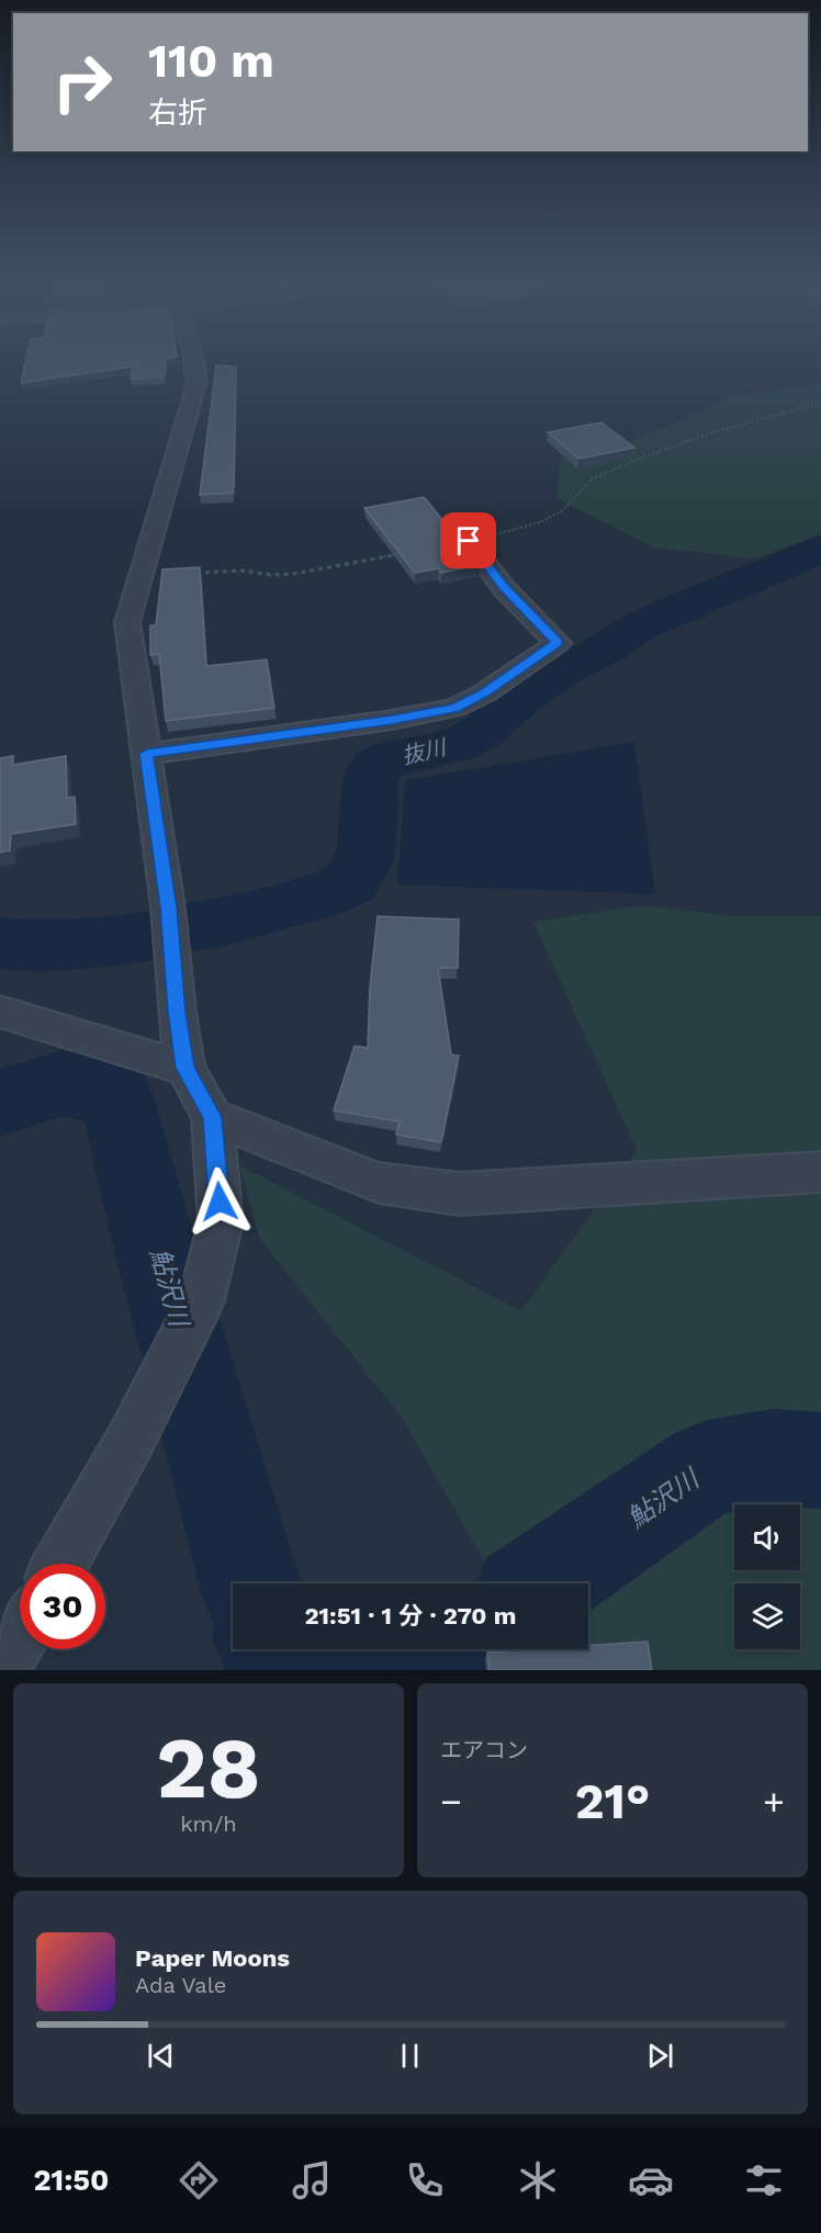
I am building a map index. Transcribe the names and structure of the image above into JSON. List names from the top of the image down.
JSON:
{
  "water": ["抜川", "鮎沢川"],
  "page": {
    "turn": ["110 m", "右折"],
    "limit": "30",
    "trip": "21:51 · 1 分 · 270 m",
    "tile": [
      ["28", "km/h"],
      "エアコン"
    ],
    "heat": ["−", "21°", "+"],
    "song": ["Paper Moons", "Ada Vale"],
    "tabs": "21:50"
  }
}
